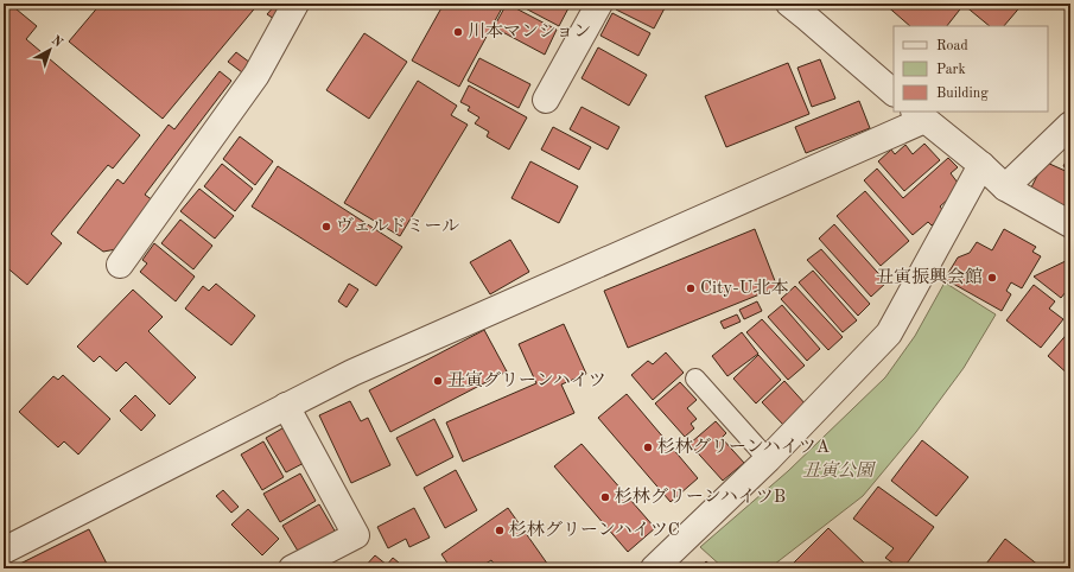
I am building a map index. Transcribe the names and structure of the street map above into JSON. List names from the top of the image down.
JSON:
{
  "parks": ["丑寅公園"],
  "places": [
    "川本マンション",
    "ヴェルドミール",
    "丑寅振興会館",
    "City-U北本",
    "丑寅グリーンハイツ",
    "杉林グリーンハイツA",
    "杉林グリーンハイツB",
    "杉林グリーンハイツC"
  ],
  "legend": ["Road", "Park", "Building"],
  "north": "top right"
}
